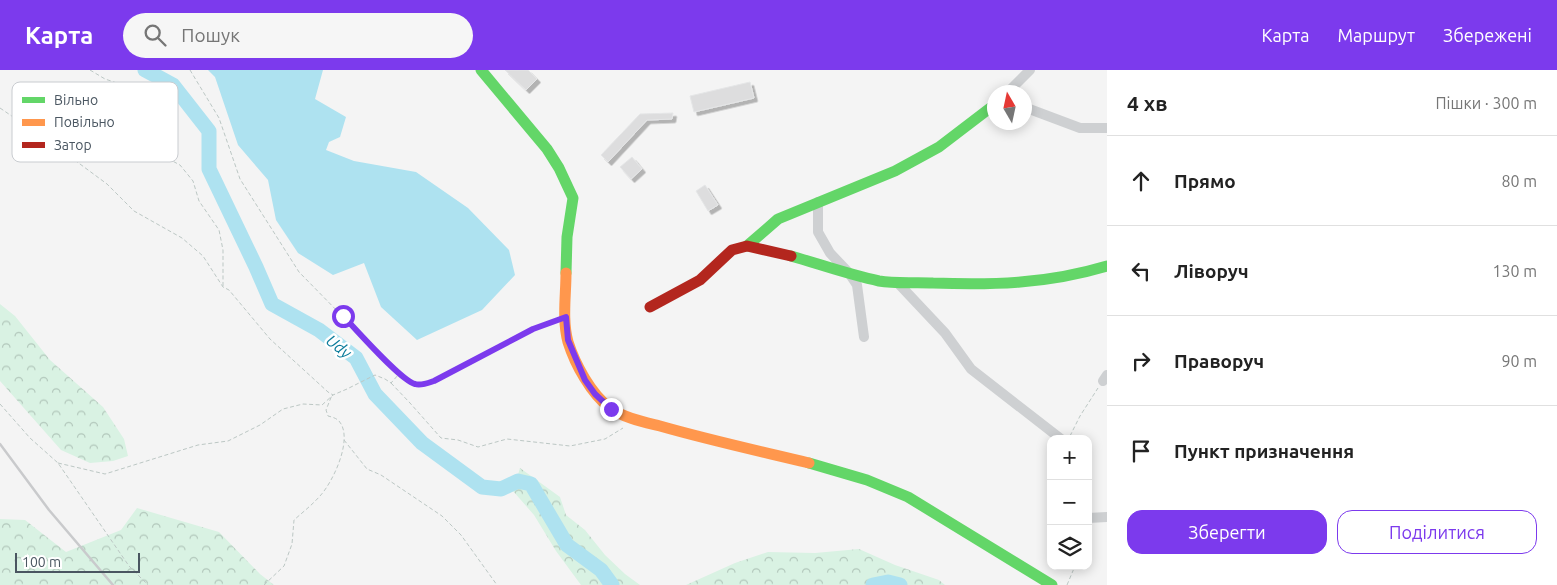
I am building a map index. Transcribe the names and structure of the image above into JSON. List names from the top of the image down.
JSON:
{
  "water": ["Udy"],
  "legend": ["Вільно", "Повільно", "Затор"],
  "scale_bar": "100 m",
  "north": "top",
  "page": {
    "header": "Карта",
    "search": "Пошук",
    "nav": ["Карта", "Маршрут", "Збережені"],
    "heading": ["4 хв", "Пішки · 300 m"],
    "list": [
      ["Прямо", "80 m"],
      ["Ліворуч", "130 m"],
      ["Праворуч", "90 m"],
      "Пункт призначення"
    ],
    "map_buttons": ["+", "−"],
    "buttons": ["Зберегти", "Поділитися"],
    "scale": "100 m"
  }
}
